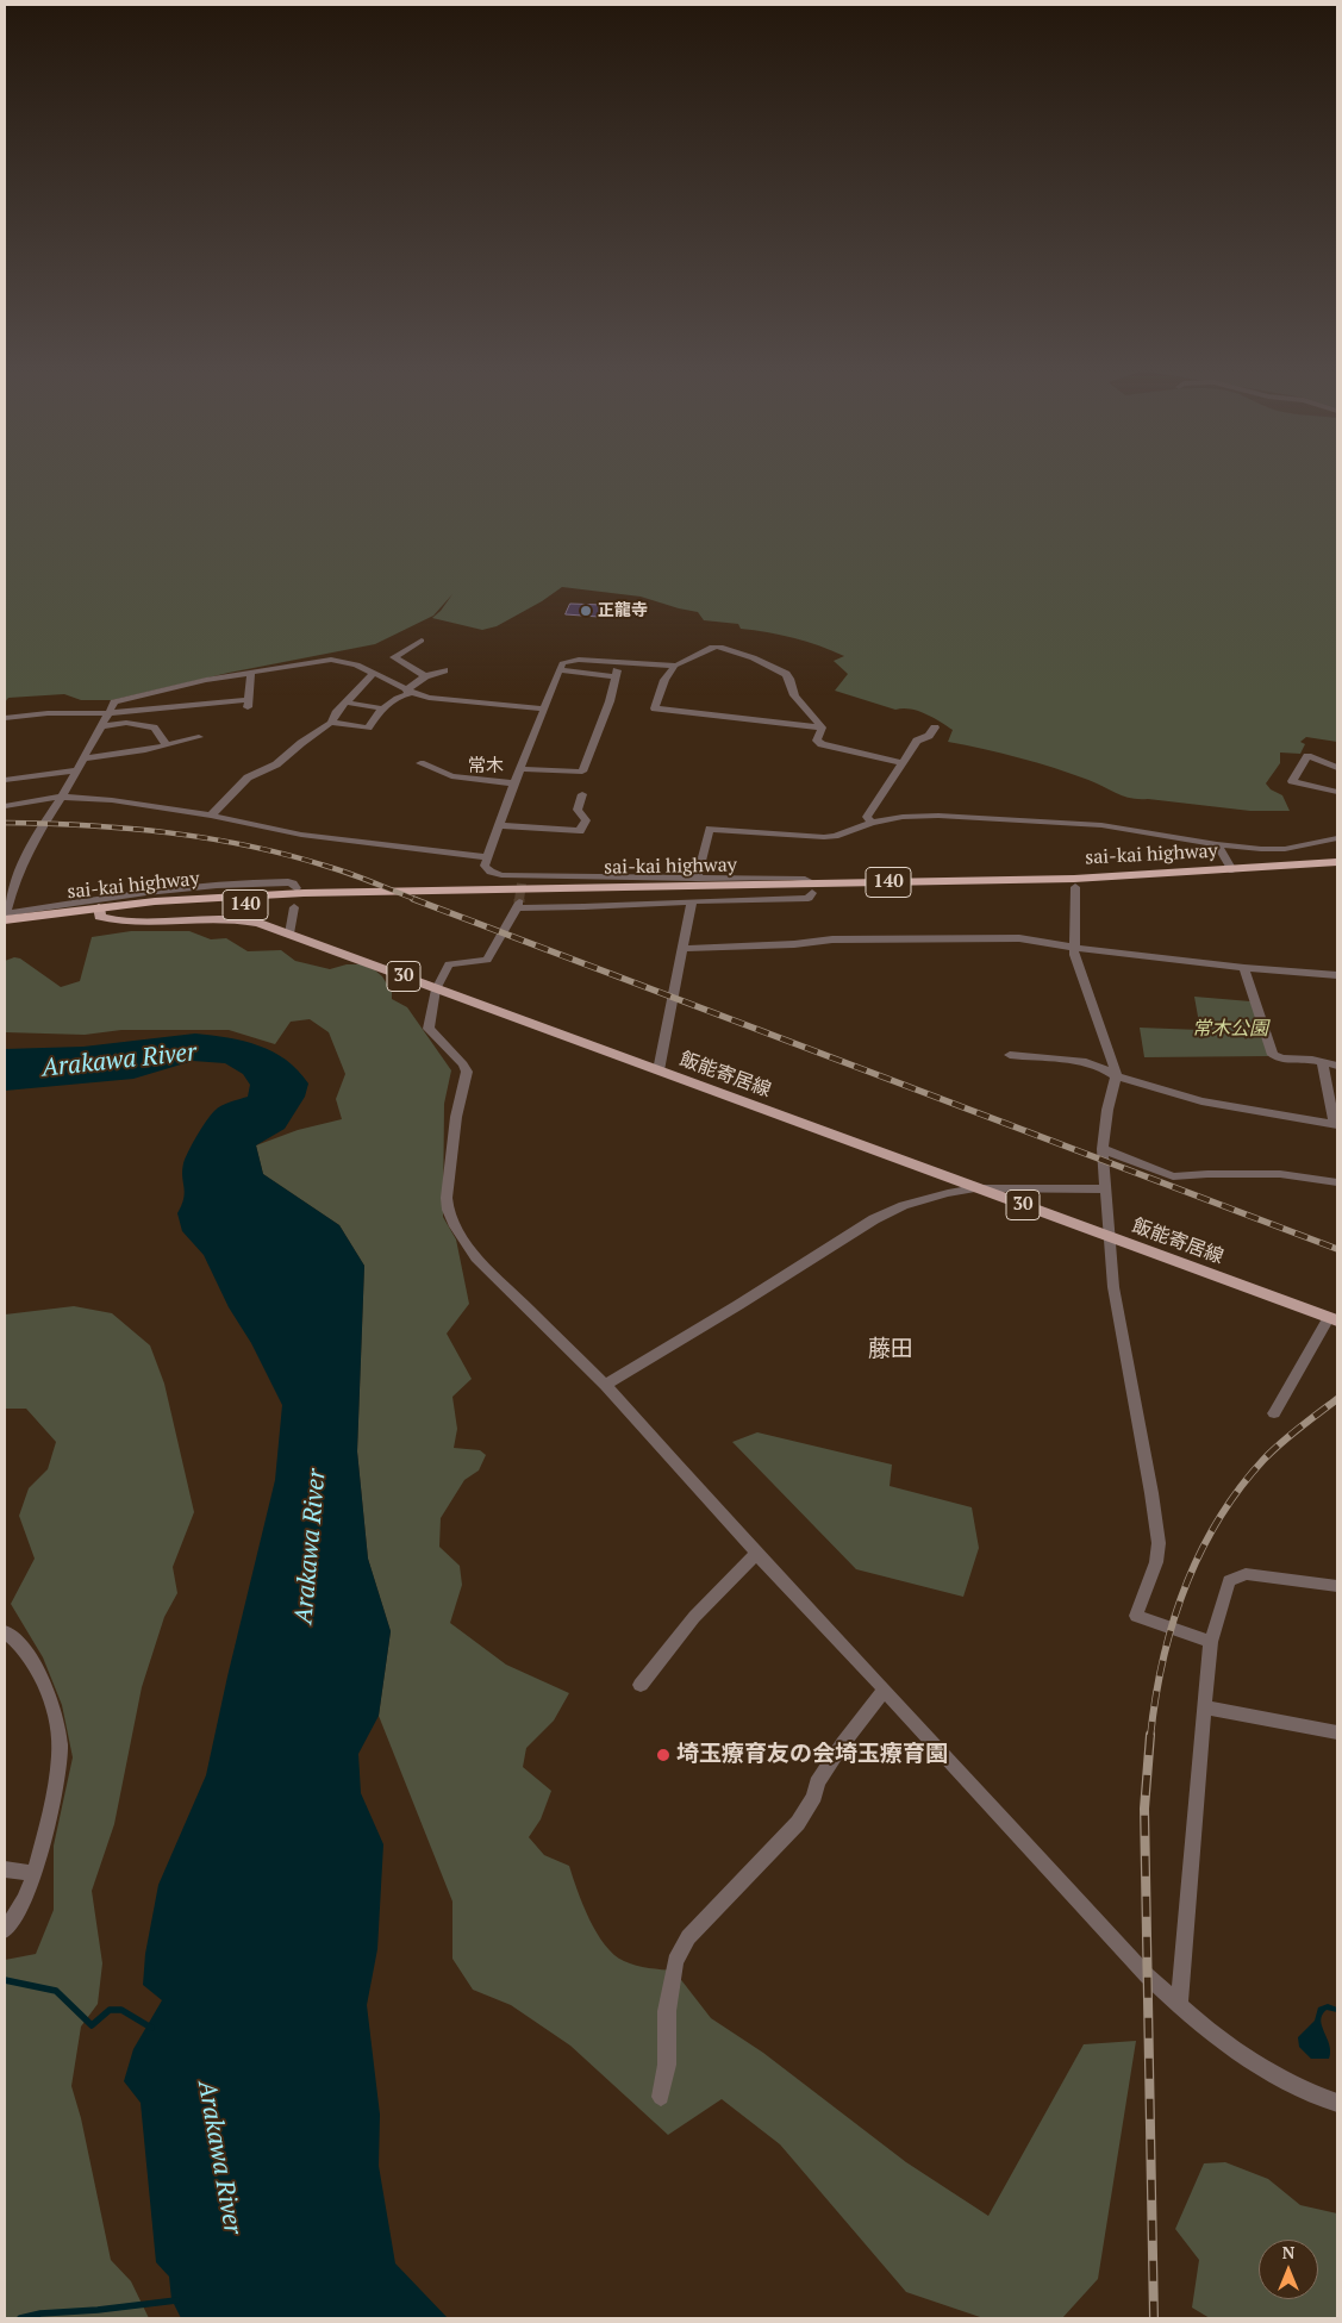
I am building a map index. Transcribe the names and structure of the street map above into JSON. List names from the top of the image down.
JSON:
{
  "streets": {
    "highway": ["sai-kai highway", "140"],
    "main road": ["30", "飯能寄居線"]
  },
  "crossings": [
    ["sai-kai highway", "飯能寄居線"]
  ],
  "districts": ["常木", "藤田"],
  "water": ["Arakawa River"],
  "parks": ["常木公園"],
  "places": ["正龍寺", "埼玉療育友の会埼玉療育園"],
  "north": "top"
}
